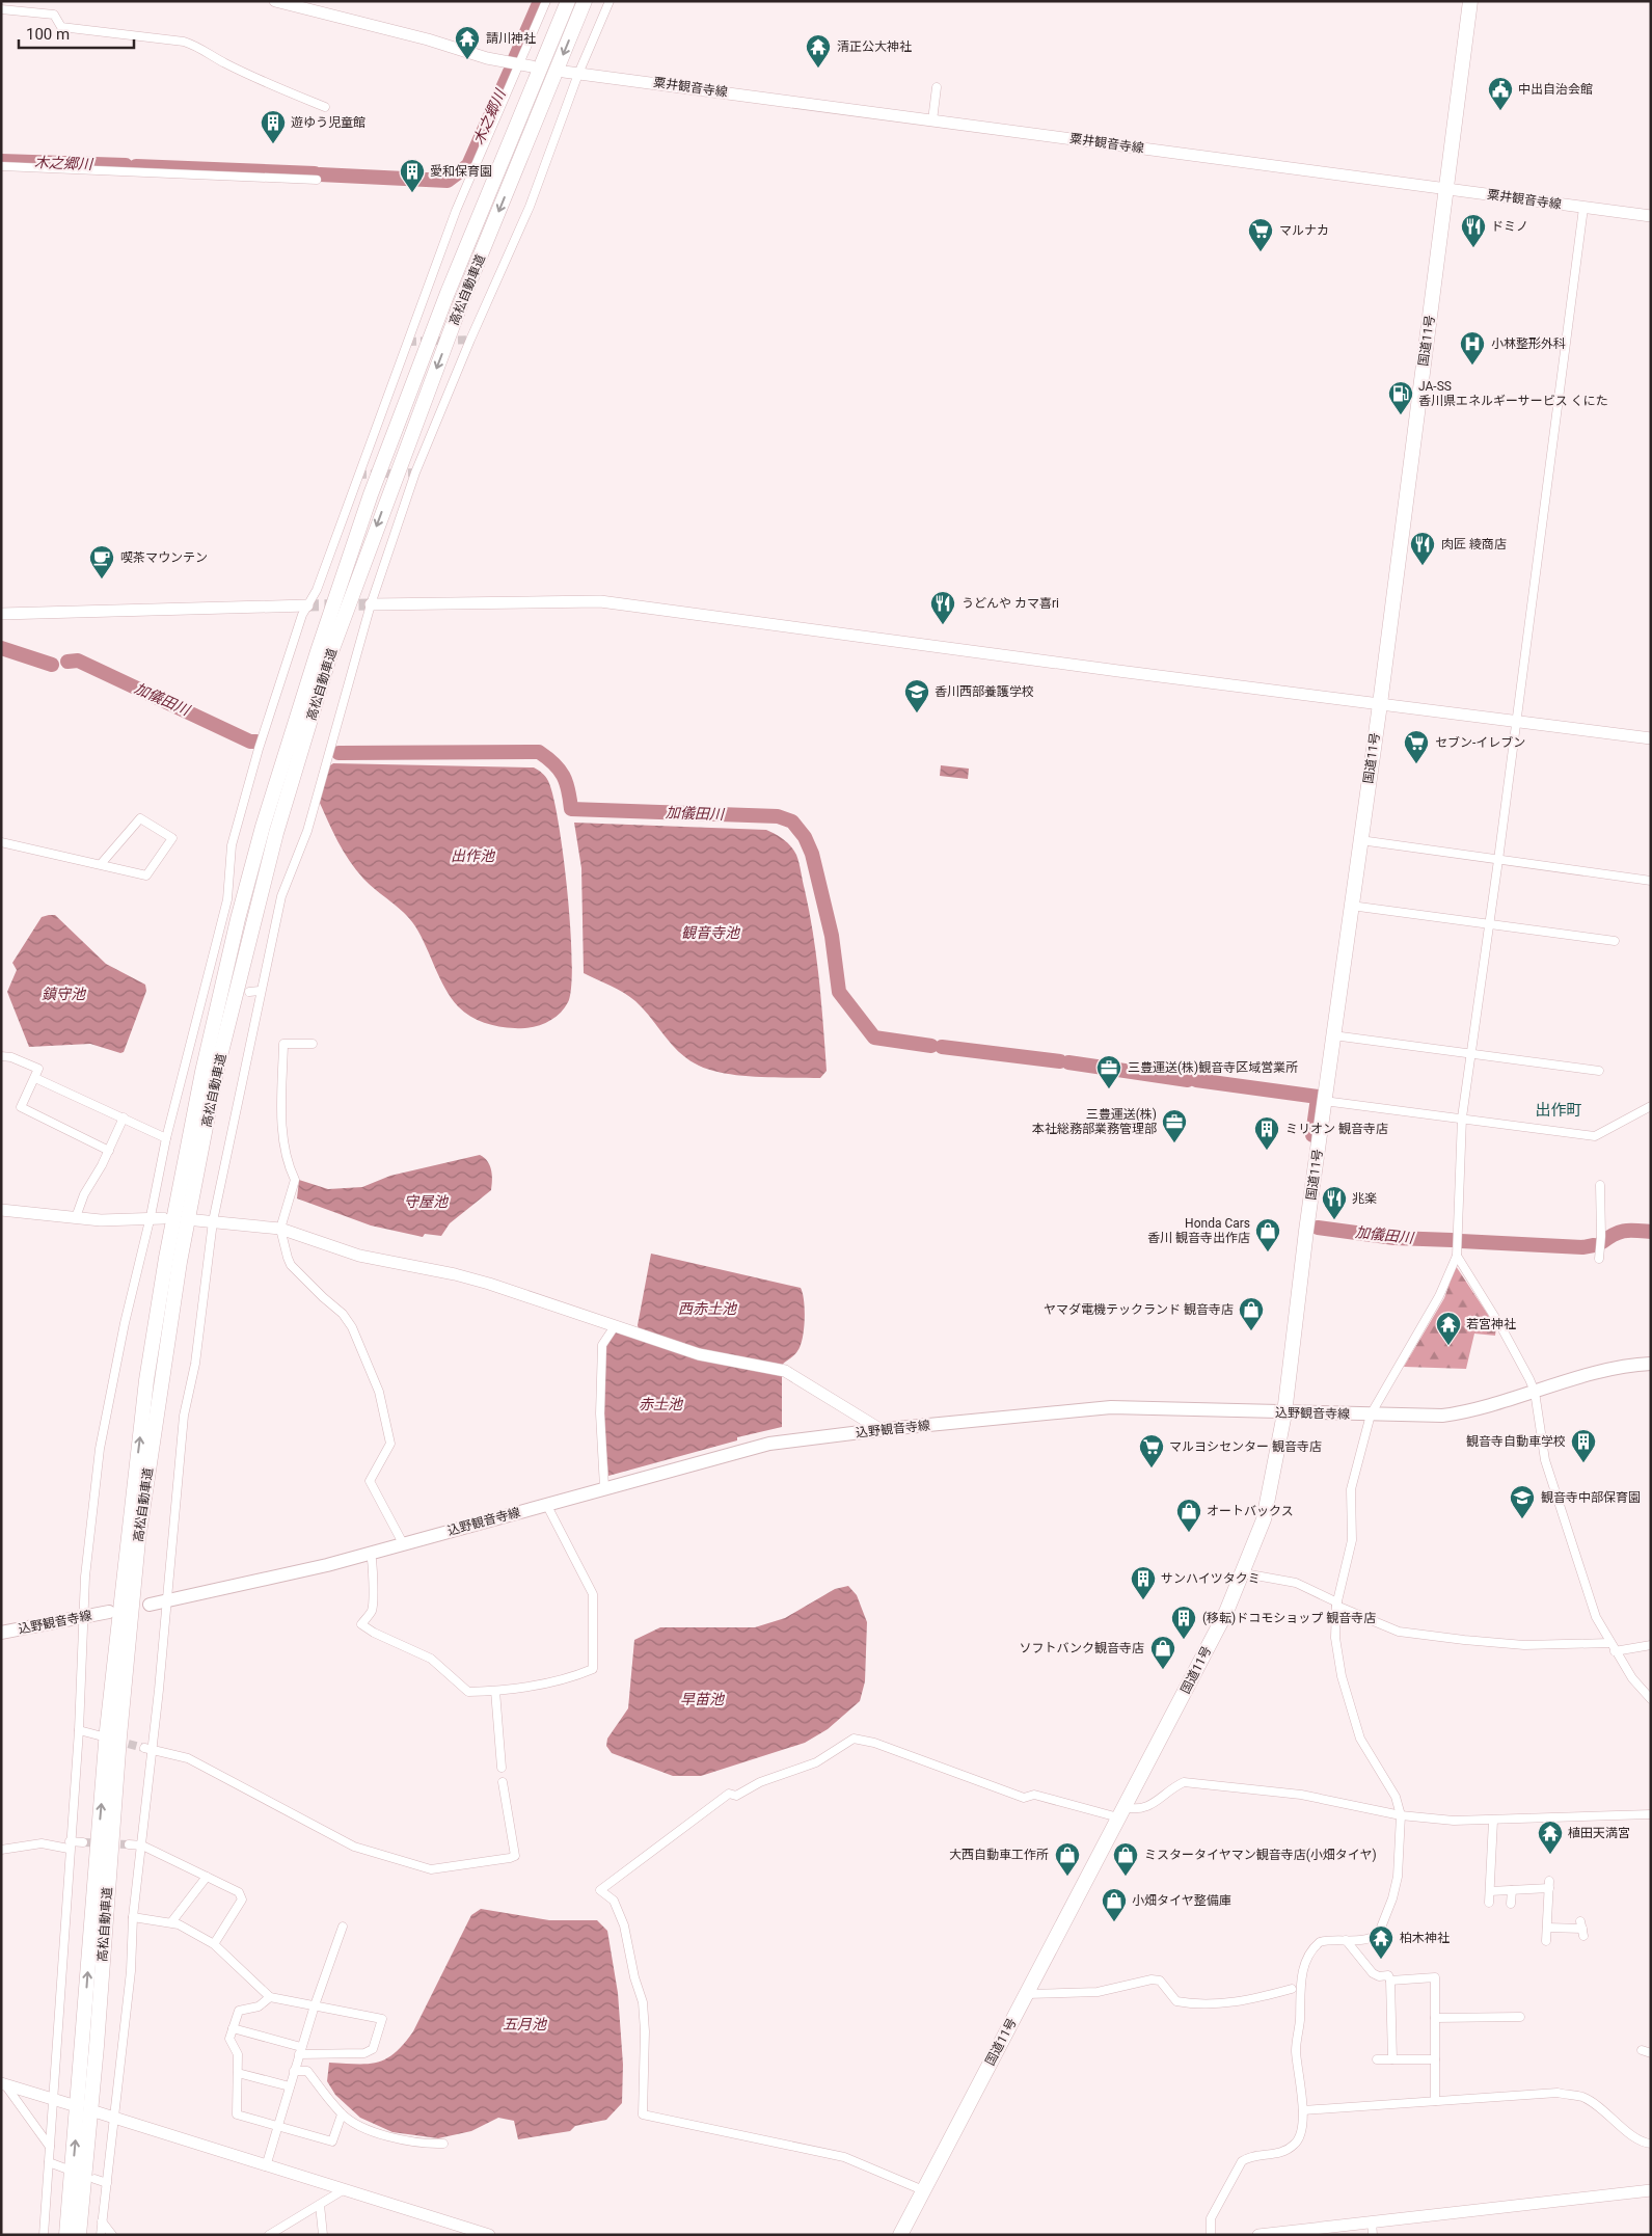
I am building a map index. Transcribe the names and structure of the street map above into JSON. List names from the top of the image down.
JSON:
{
  "streets": {
    "highway": ["高松自動車道", "国道11号"],
    "main road": ["込野観音寺線"],
    "street": ["粟井観音寺線"]
  },
  "crossings": [
    ["粟井観音寺線", "国道11号"],
    ["国道11号", "込野観音寺線"]
  ],
  "districts": ["出作町"],
  "water": [
    "木之郷川",
    "加儀田川",
    "出作池",
    "観音寺池",
    "鎮守池",
    "守屋池",
    "西赤土池",
    "赤土池",
    "早苗池",
    "五月池"
  ],
  "places": {
    "temple": [
      "請川神社",
      "清正公大神社",
      "若宮神社",
      "植田天満宮",
      "柏木神社"
    ],
    "public building": ["中出自治会館"],
    "building": [
      "遊ゆう児童館",
      "愛和保育園",
      "ミリオン 観音寺店",
      "観音寺自動車学校",
      "サンハイツタクミ",
      "(移転)ドコモショップ 観音寺店"
    ],
    "restaurant": [
      "ドミノ",
      "肉匠 綾商店",
      "うどんや カマ喜ri",
      "兆楽"
    ],
    "supermarket": ["マルナカ", "セブン-イレブン", "マルヨシセンター 観音寺店"],
    "hospital": ["小林整形外科"],
    "fuel station": ["JA-SS 香川県エネルギーサービス くにた"],
    "cafe": ["喫茶マウンテン"],
    "school or university": ["香川西部養護学校", "観音寺中部保育園"],
    "office": ["三豊運送(株)観音寺区域営業所", "三豊運送(株) 本社総務部業務管理部"],
    "shop": [
      "Honda Cars 香川 観音寺出作店",
      "ヤマダ電機テックランド 観音寺店",
      "オートバックス",
      "ソフトバンク観音寺店",
      "大西自動車工作所",
      "ミスタータイヤマン観音寺店(小畑タイヤ)",
      "小畑タイヤ整備庫"
    ]
  },
  "scale_bar": "100 m"
}
